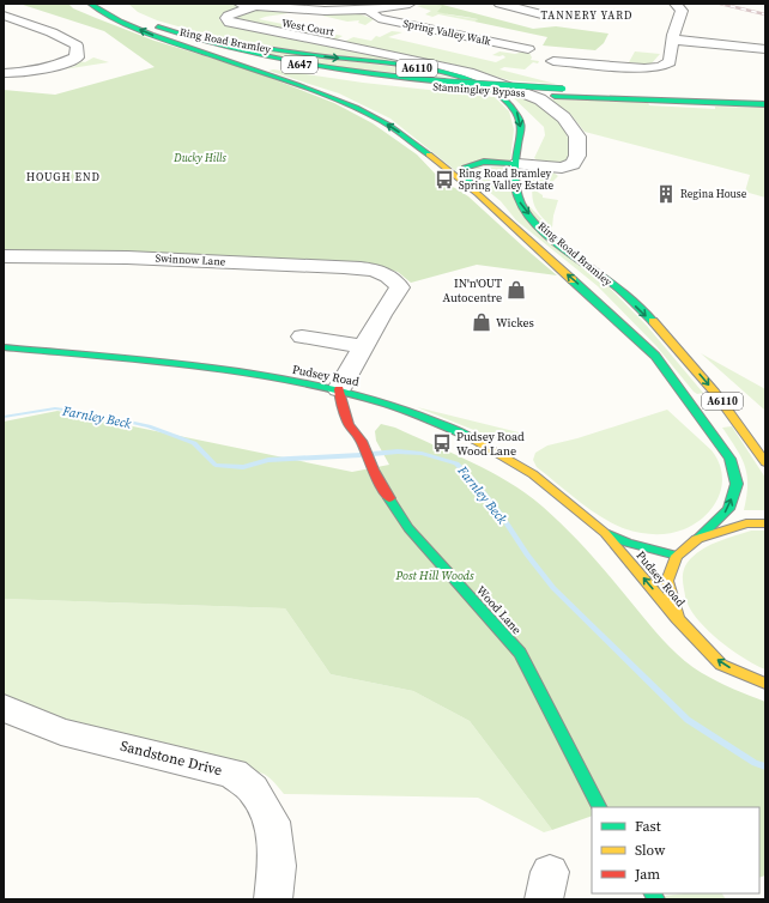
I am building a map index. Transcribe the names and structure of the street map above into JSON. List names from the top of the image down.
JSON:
{
  "streets": {
    "main road": [
      "Ring Road Bramley",
      "A647",
      "A6110",
      "Stanningley Bypass",
      "Pudsey Road",
      "Wood Lane"
    ],
    "street": [
      "West Court",
      "Spring Valley Walk",
      "Swinnow Lane",
      "Sandstone Drive"
    ]
  },
  "crossings": [
    ["Ring Road Bramley", "A6110"],
    ["Ring Road Bramley", "Stanningley Bypass"],
    ["A6110", "Pudsey Road"],
    ["Pudsey Road", "Wood Lane"]
  ],
  "districts": ["TANNERY YARD", "HOUGH END"],
  "water": ["Farnley Beck"],
  "parks": ["Ducky Hills", "Post Hill Woods"],
  "places": {
    "bus stop": ["Ring Road Bramley Spring Valley Estate", "Pudsey Road Wood Lane"],
    "building": ["Regina House"],
    "shop": ["IN'n'OUT Autocentre", "Wickes"]
  },
  "legend": ["Fast", "Slow", "Jam"]
}
